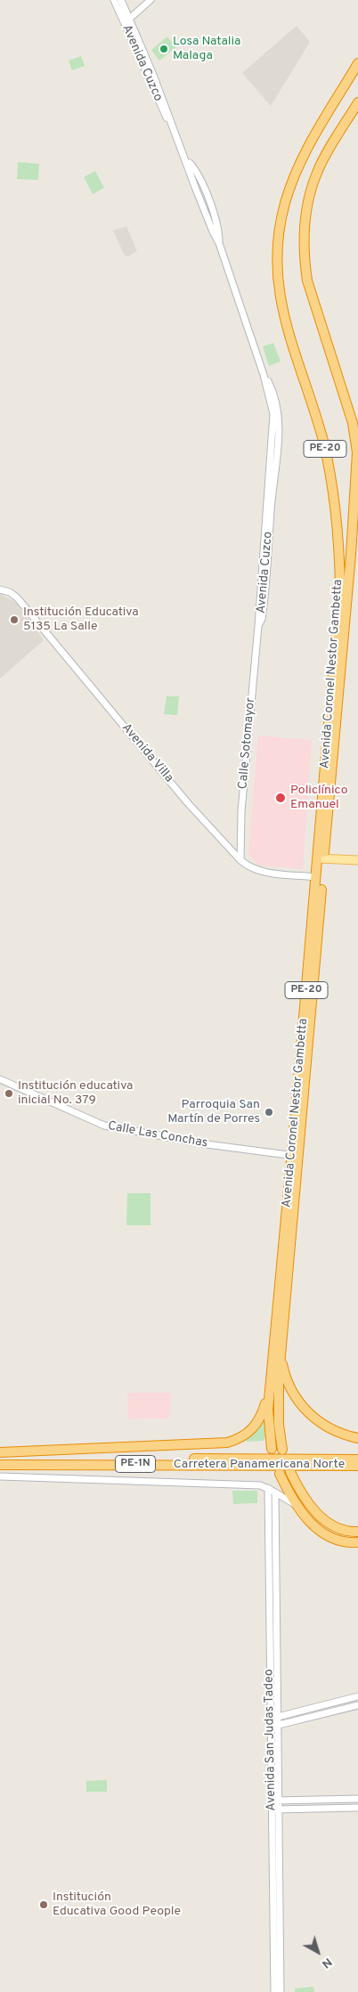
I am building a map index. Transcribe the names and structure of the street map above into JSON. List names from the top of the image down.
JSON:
{
  "streets": {
    "highway": [
      "PE-20",
      "Avenida Coronel Nestor Gambetta",
      "PE-1N",
      "Carretera Panamericana Norte"
    ],
    "street": [
      "Avenida Cuzco",
      "Calle Sotomayor",
      "Avenida Villa",
      "Calle Las Conchas",
      "Avenida San Judas Tadeo"
    ]
  },
  "crossings": [
    ["Avenida Cuzco", "Calle Sotomayor"],
    ["Avenida Coronel Nestor Gambetta", "Avenida Villa"],
    ["Avenida Coronel Nestor Gambetta", "Calle Las Conchas"],
    ["Calle Sotomayor", "Avenida Villa"]
  ],
  "places": [
    "Losa Natalia Malaga",
    "Institución Educativa 5135 La Salle",
    "Policlínico Emanuel",
    "Institución educativa inicial No. 379",
    "Parroquia San Martín de Porres",
    "Institución Educativa Good People"
  ],
  "north": "bottom right"
}
